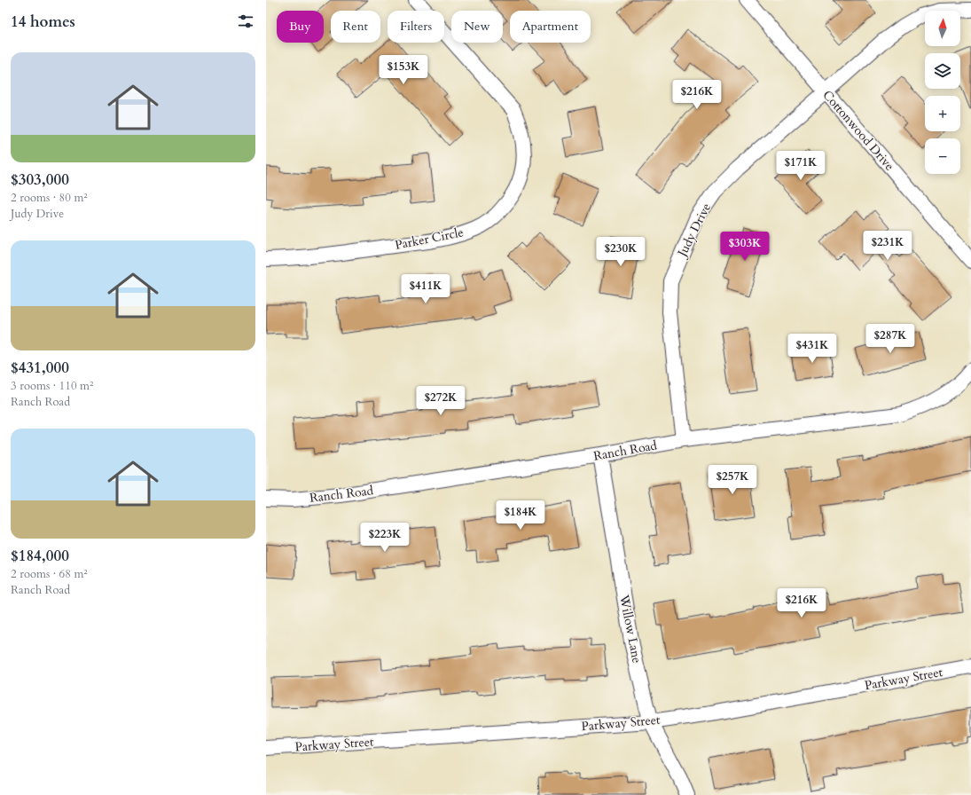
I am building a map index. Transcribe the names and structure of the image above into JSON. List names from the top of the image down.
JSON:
{
  "streets": {
    "street": [
      "Cottonwood Drive",
      "Judy Drive",
      "Parker Circle",
      "Ranch Road",
      "Willow Lane",
      "Parkway Street"
    ]
  },
  "crossings": [
    ["Cottonwood Drive", "Judy Drive"],
    ["Judy Drive", "Ranch Road"],
    ["Ranch Road", "Willow Lane"],
    ["Willow Lane", "Parkway Street"]
  ],
  "north": "top",
  "page": {
    "heading": "14 homes",
    "map_buttons": ["+", "−"],
    "chip": [
      "Buy",
      "Rent",
      "Filters",
      "New",
      "Apartment"
    ],
    "list": [
      {
        "name": "$303,000",
        "note": "2 rooms · 80 m² · Judy Drive"
      },
      {
        "name": "$431,000",
        "note": "3 rooms · 110 m² · Ranch Road"
      },
      {
        "name": "$184,000",
        "note": "2 rooms · 68 m² · Ranch Road"
      }
    ],
    "price": [
      "$153K",
      "$216K",
      "$171K",
      "$231K",
      "$303K",
      "$230K",
      "$411K",
      "$287K",
      "$431K",
      "$272K",
      "$257K",
      "$184K",
      "$223K",
      "$216K"
    ]
  }
}
